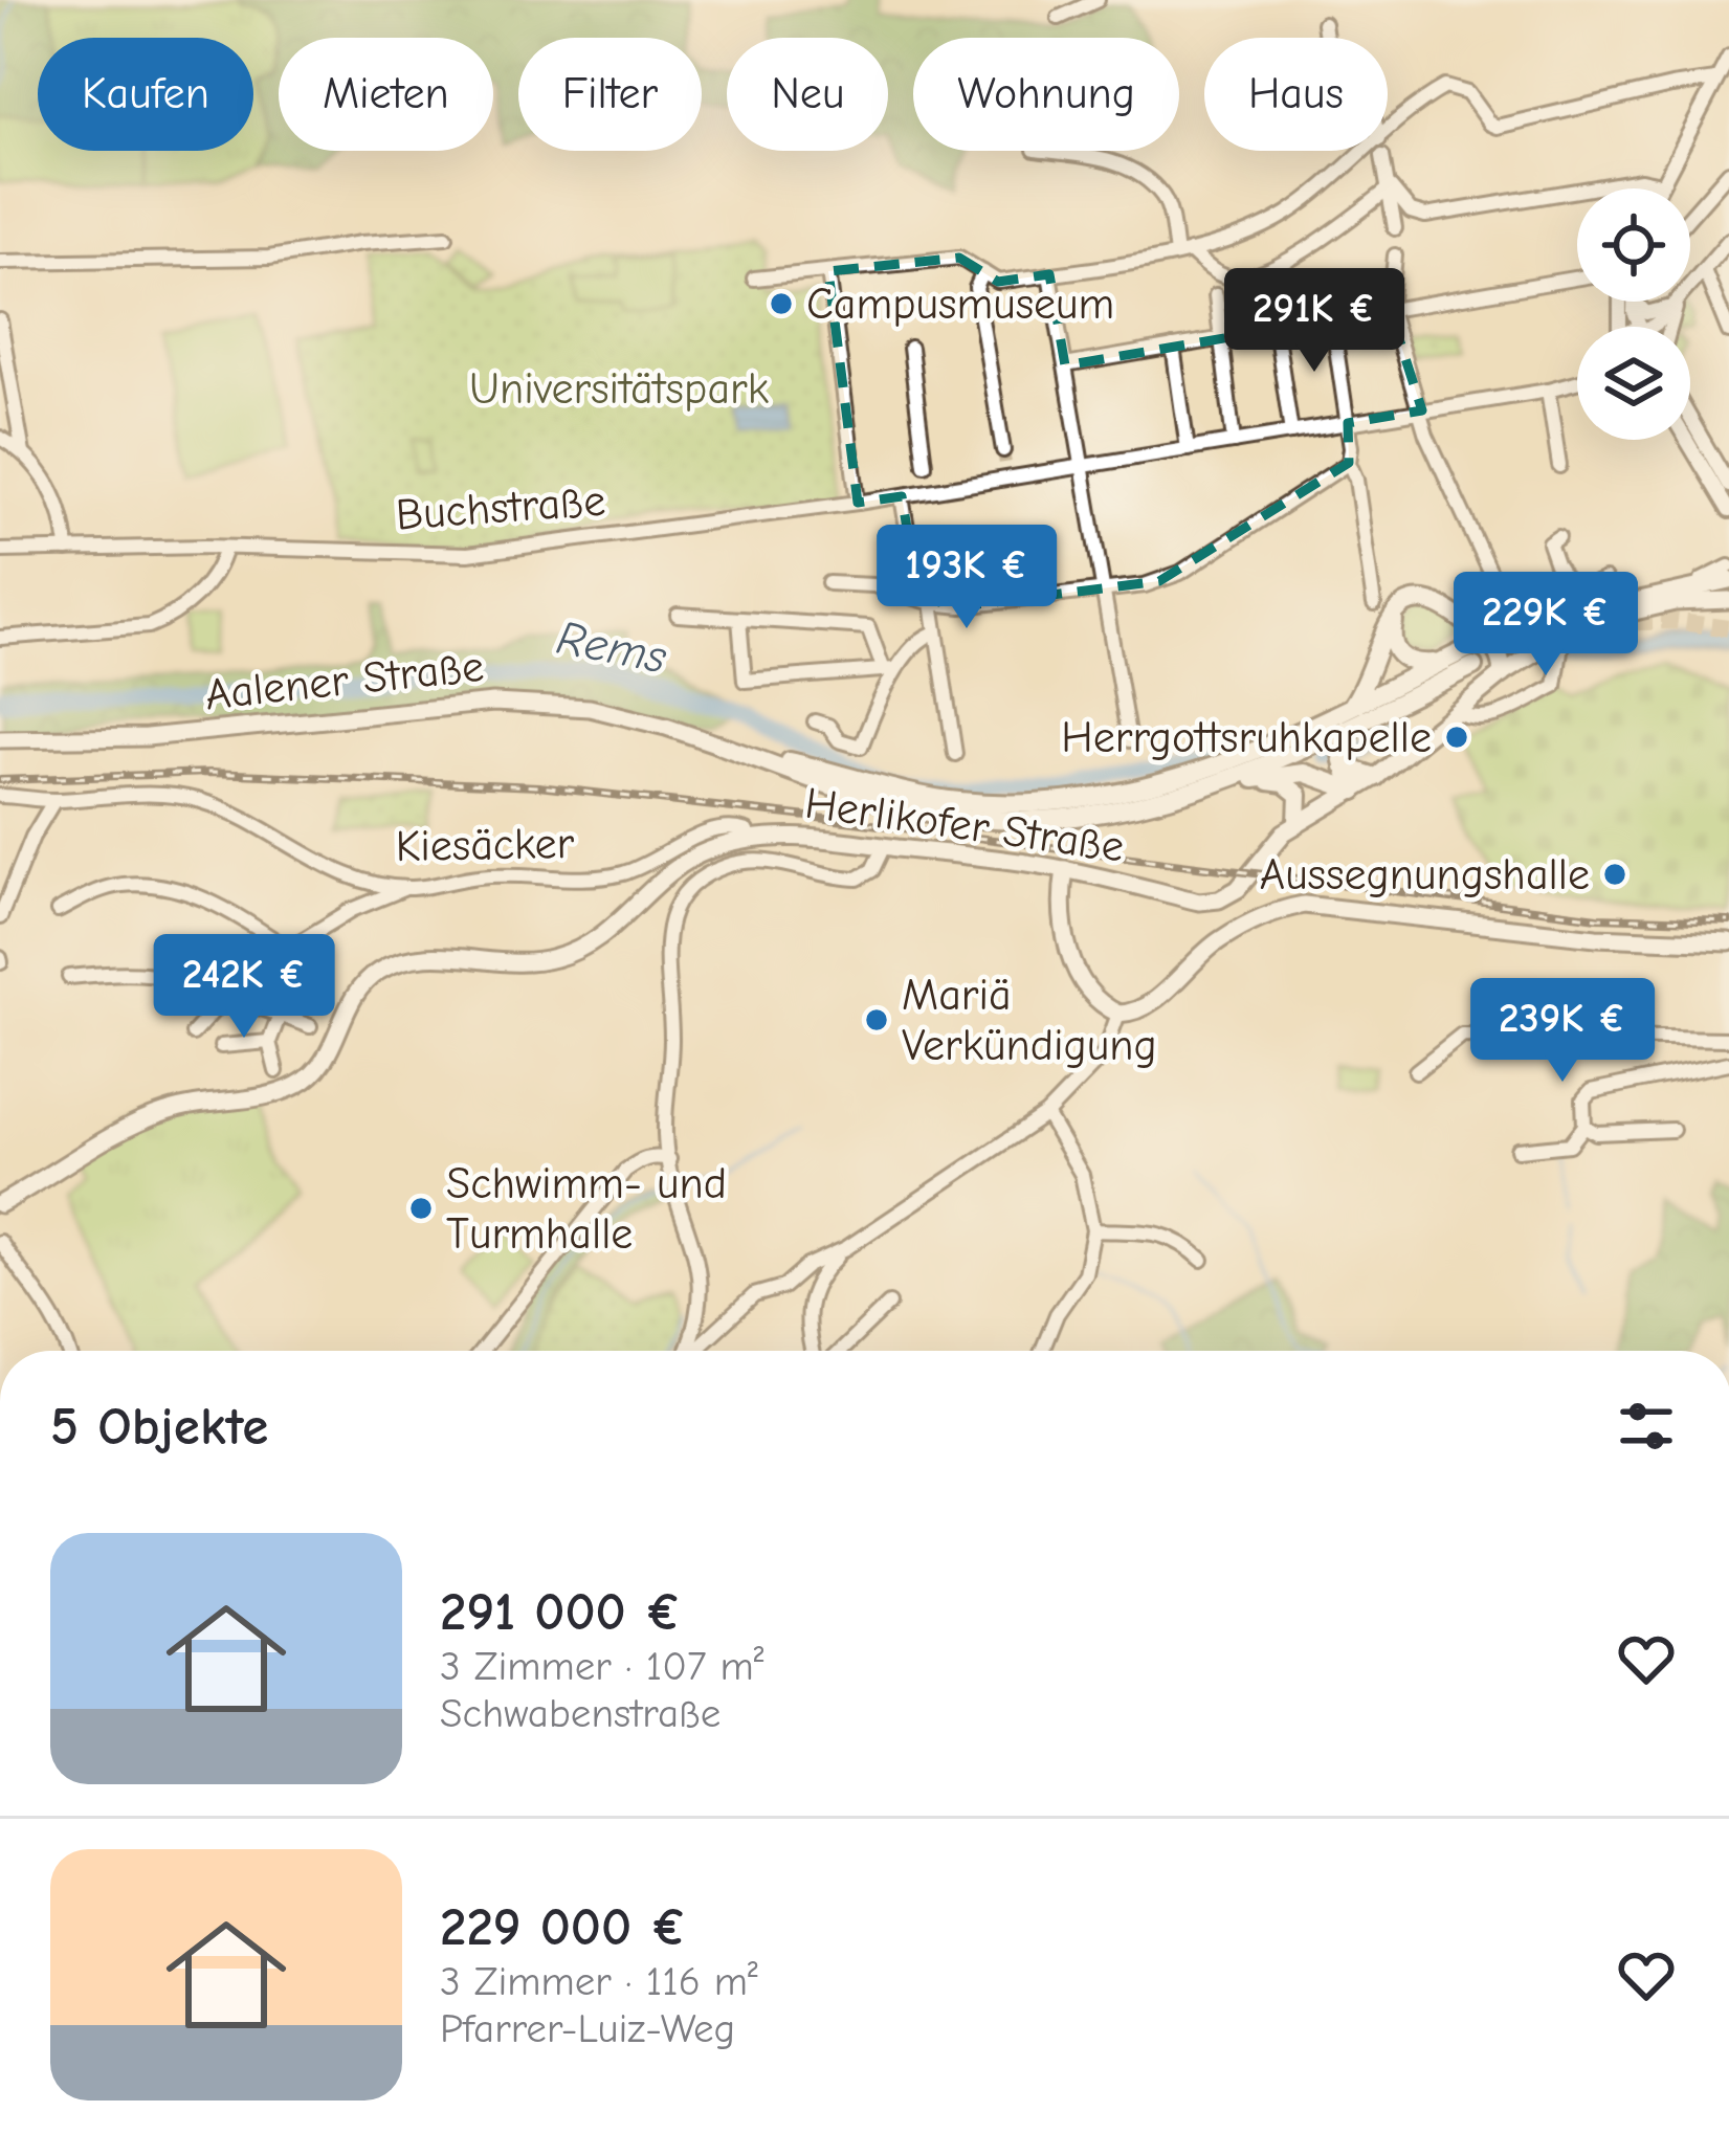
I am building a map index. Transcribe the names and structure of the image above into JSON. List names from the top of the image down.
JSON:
{
  "streets": {
    "highway": ["Aalener Straße"],
    "main road": ["Herlikofer Straße"],
    "street": ["Buchstraße", "Kiesäcker"]
  },
  "crossings": [
    ["Herlikofer Straße", "Kiesäcker"]
  ],
  "water": ["Rems"],
  "parks": ["Universitätspark"],
  "places": [
    "Campusmuseum",
    "Herrgottsruhkapelle",
    "Aussegnungshalle",
    "Mariä Verkündigung",
    "Schwimm- und Turmhalle"
  ],
  "page": {
    "chip": [
      "Kaufen",
      "Mieten",
      "Filter",
      "Neu",
      "Wohnung",
      "Haus"
    ],
    "price": [
      "291K €",
      "193K €",
      "229K €",
      "242K €",
      "239K €"
    ],
    "heading": "5 Objekte",
    "list": [
      {
        "name": "291 000 €",
        "note": "3 Zimmer · 107 m² · Schwabenstraße"
      },
      {
        "name": "229 000 €",
        "note": "3 Zimmer · 116 m² · Pfarrer-Luiz-Weg"
      }
    ]
  }
}
